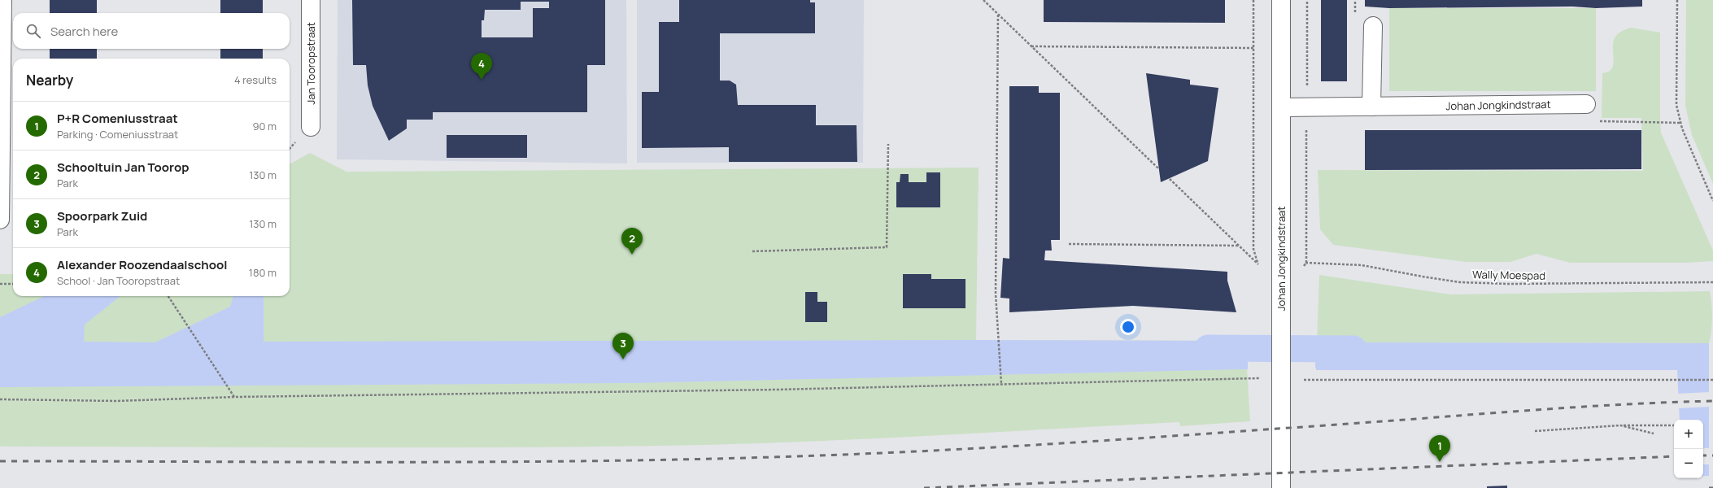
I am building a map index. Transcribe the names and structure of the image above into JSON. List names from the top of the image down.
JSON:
{
  "streets": {
    "street": ["Jan Tooropstraat", "Johan Jongkindstraat"],
    "path": ["Wally Moespad"]
  },
  "page": {
    "search": "Search here",
    "pins": [
      "4",
      "2",
      "3",
      "1"
    ],
    "heading": ["Nearby", "4 results"],
    "list": [
      {
        "mark": "1",
        "name": "P+R Comeniusstraat",
        "note": "Parking · Comeniusstraat",
        "value": "90 m"
      },
      {
        "mark": "2",
        "name": "Schooltuin Jan Toorop",
        "note": "Park",
        "value": "130 m"
      },
      {
        "mark": "3",
        "name": "Spoorpark Zuid",
        "note": "Park",
        "value": "130 m"
      },
      {
        "mark": "4",
        "name": "Alexander Roozendaalschool",
        "note": "School · Jan Tooropstraat",
        "value": "180 m"
      }
    ],
    "map_buttons": ["+", "−"]
  }
}
